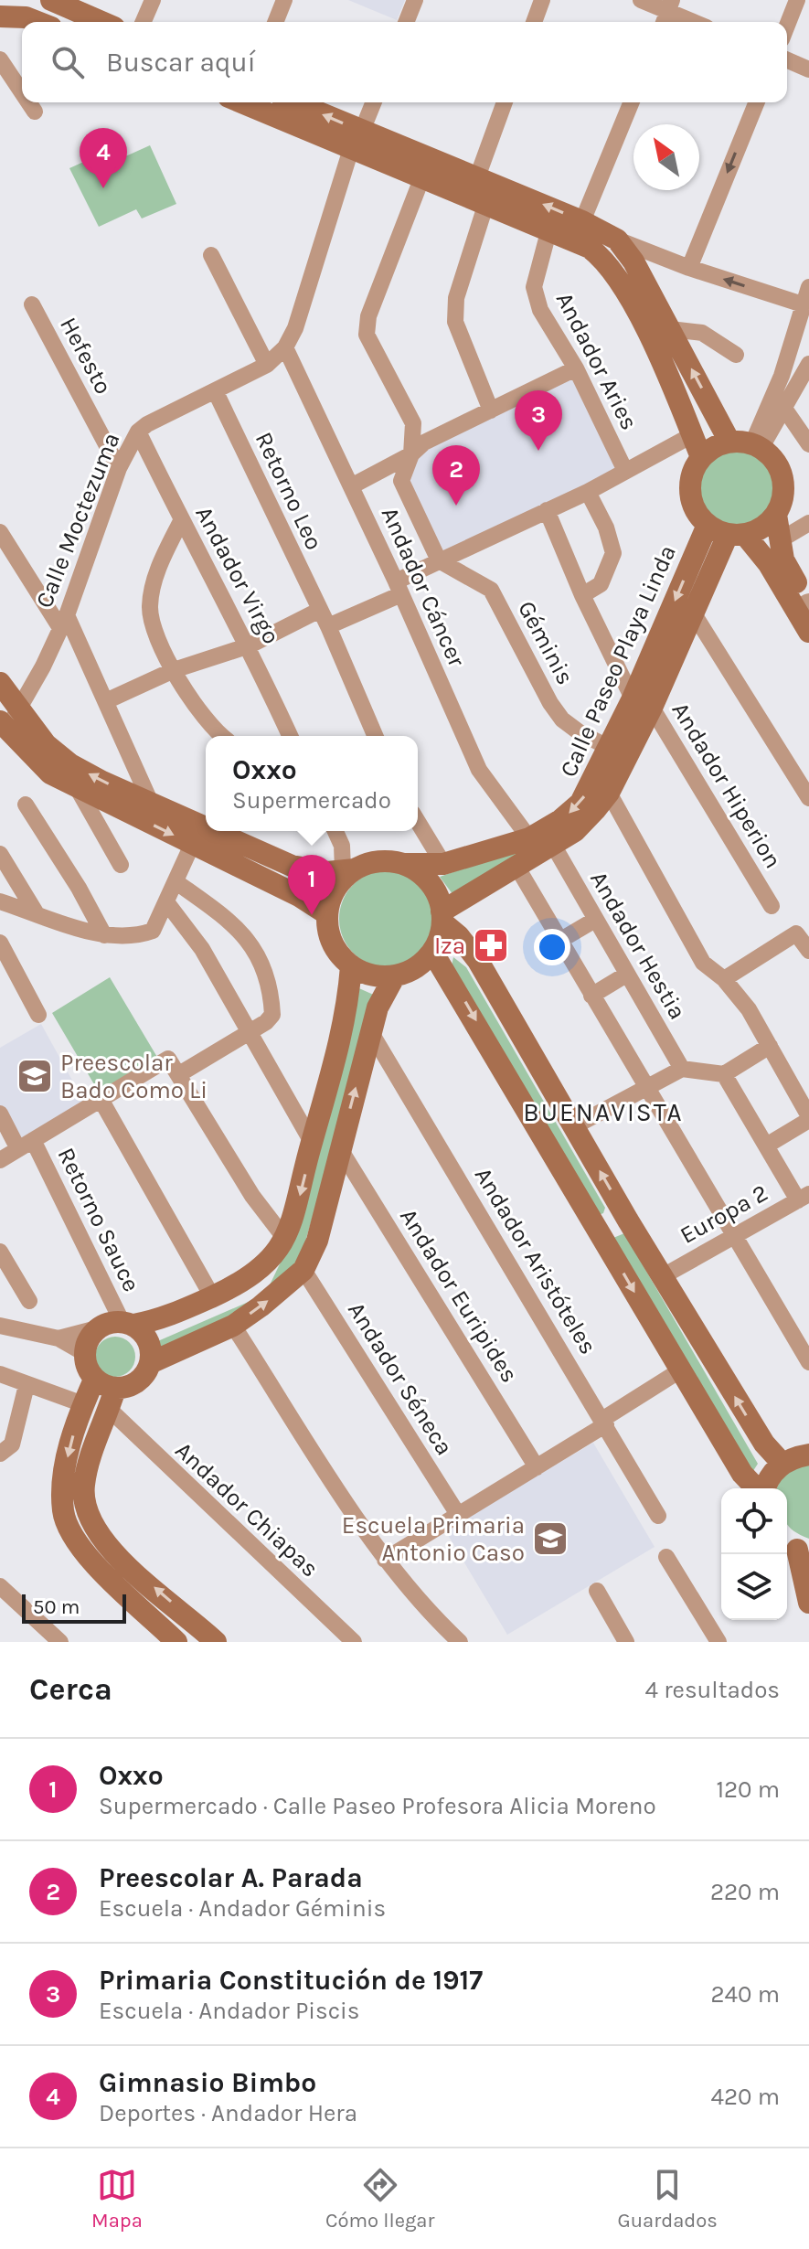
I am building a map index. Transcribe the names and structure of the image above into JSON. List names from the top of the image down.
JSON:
{
  "streets": {
    "street": [
      "Hefesto",
      "Andador Aries",
      "Retorno Leo",
      "Calle Moctezuma",
      "Andador Virgo",
      "Andador Cáncer",
      "Géminis",
      "Calle Paseo Playa Linda",
      "Andador Hiperion",
      "Andador Hestia",
      "Europa 2",
      "Retorno Sauce",
      "Andador Aristóteles",
      "Andador Euripides",
      "Andador Séneca",
      "Andador Chiapas"
    ]
  },
  "crossings": [
    ["Hefesto", "Calle Moctezuma"],
    ["Retorno Leo", "Calle Moctezuma"],
    ["Calle Moctezuma", "Andador Virgo"],
    ["Calle Moctezuma", "Andador Cáncer"],
    ["Andador Cáncer", "Calle Paseo Playa Linda"],
    ["Géminis", "Calle Paseo Playa Linda"],
    ["Calle Paseo Playa Linda", "Andador Hiperion"],
    ["Calle Paseo Playa Linda", "Andador Hestia"],
    ["Retorno Sauce", "Andador Chiapas"]
  ],
  "districts": ["BUENAVISTA"],
  "places": {
    "pharmacy": ["Iza"],
    "school or university": ["Preescolar Bado Como Li", "Escuela Primaria Antonio Caso"]
  },
  "scale_bar": "50 m",
  "north": "top left",
  "page": {
    "search": "Buscar aquí",
    "pins": [
      "4",
      "3",
      "2",
      "1"
    ],
    "popup": ["Oxxo", "Supermercado"],
    "scale": "50 m",
    "heading": ["Cerca", "4 resultados"],
    "list": [
      {
        "mark": "1",
        "name": "Oxxo",
        "note": "Supermercado · Calle Paseo Profesora Alicia Moreno",
        "value": "120 m"
      },
      {
        "mark": "2",
        "name": "Preescolar A. Parada",
        "note": "Escuela · Andador Géminis",
        "value": "220 m"
      },
      {
        "mark": "3",
        "name": "Primaria Constitución de 1917",
        "note": "Escuela · Andador Piscis",
        "value": "240 m"
      },
      {
        "mark": "4",
        "name": "Gimnasio Bimbo",
        "note": "Deportes · Andador Hera",
        "value": "420 m"
      }
    ],
    "nav": ["Mapa", "Cómo llegar", "Guardados"]
  }
}
